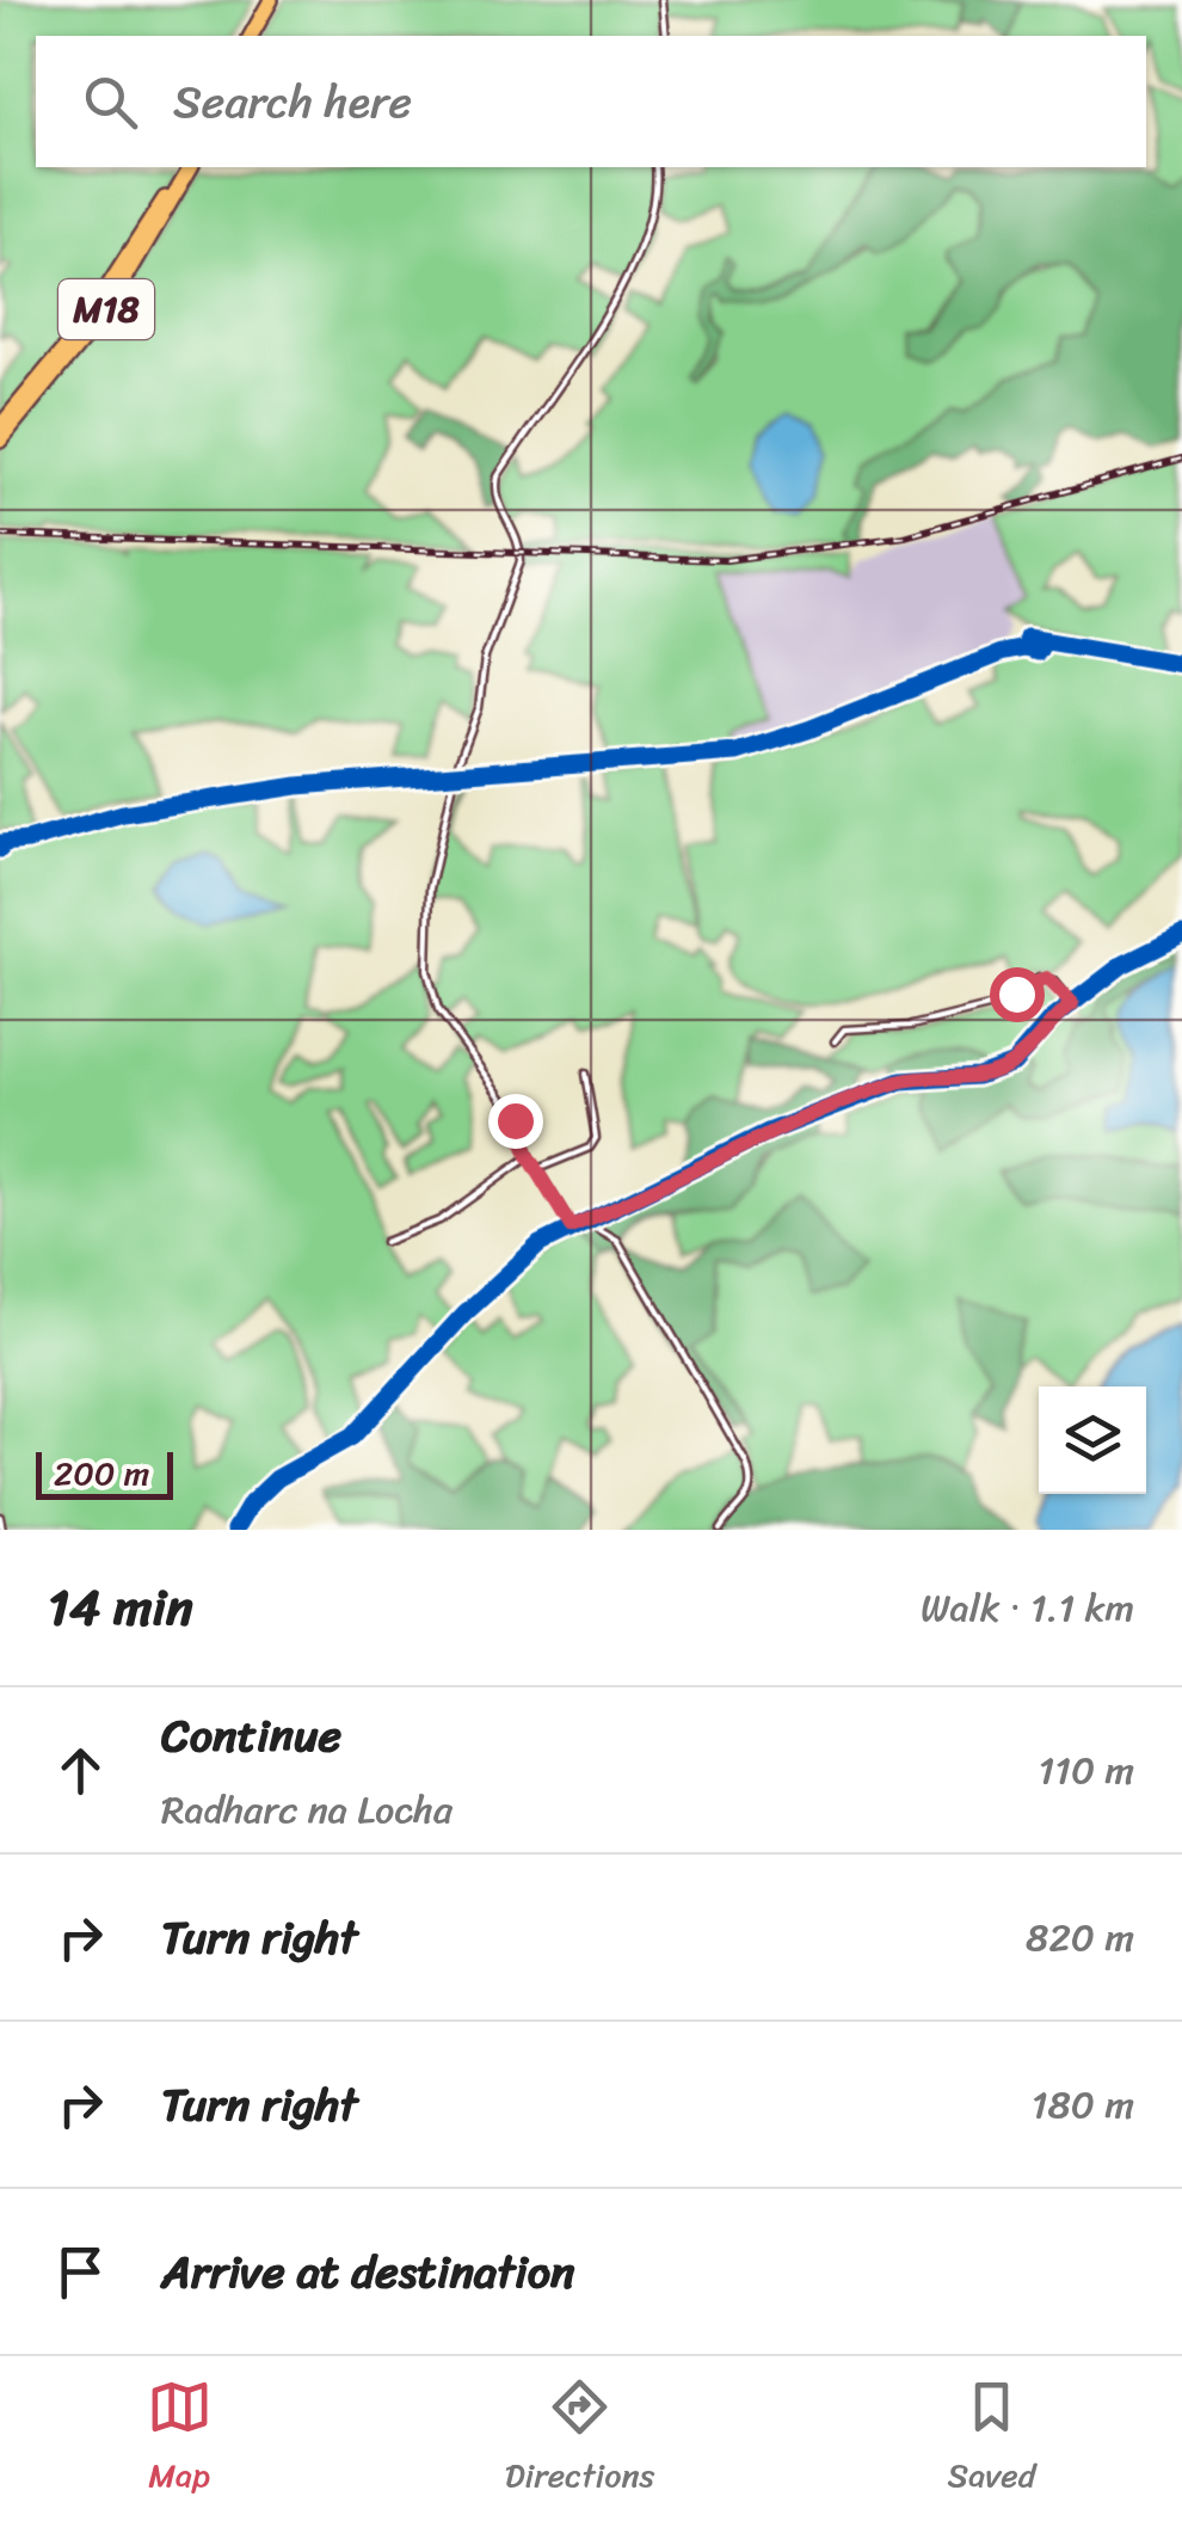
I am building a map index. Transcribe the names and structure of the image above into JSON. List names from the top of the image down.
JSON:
{
  "streets": {
    "highway": ["M18"]
  },
  "scale_bar": "200 m",
  "page": {
    "search": "Search here",
    "scale": "200 m",
    "heading": ["14 min", "Walk · 1.1 km"],
    "list": [
      ["Continue", "Radharc na Locha", "110 m"],
      ["Turn right", "820 m"],
      ["Turn right", "180 m"],
      "Arrive at destination"
    ],
    "nav": ["Map", "Directions", "Saved"]
  }
}
